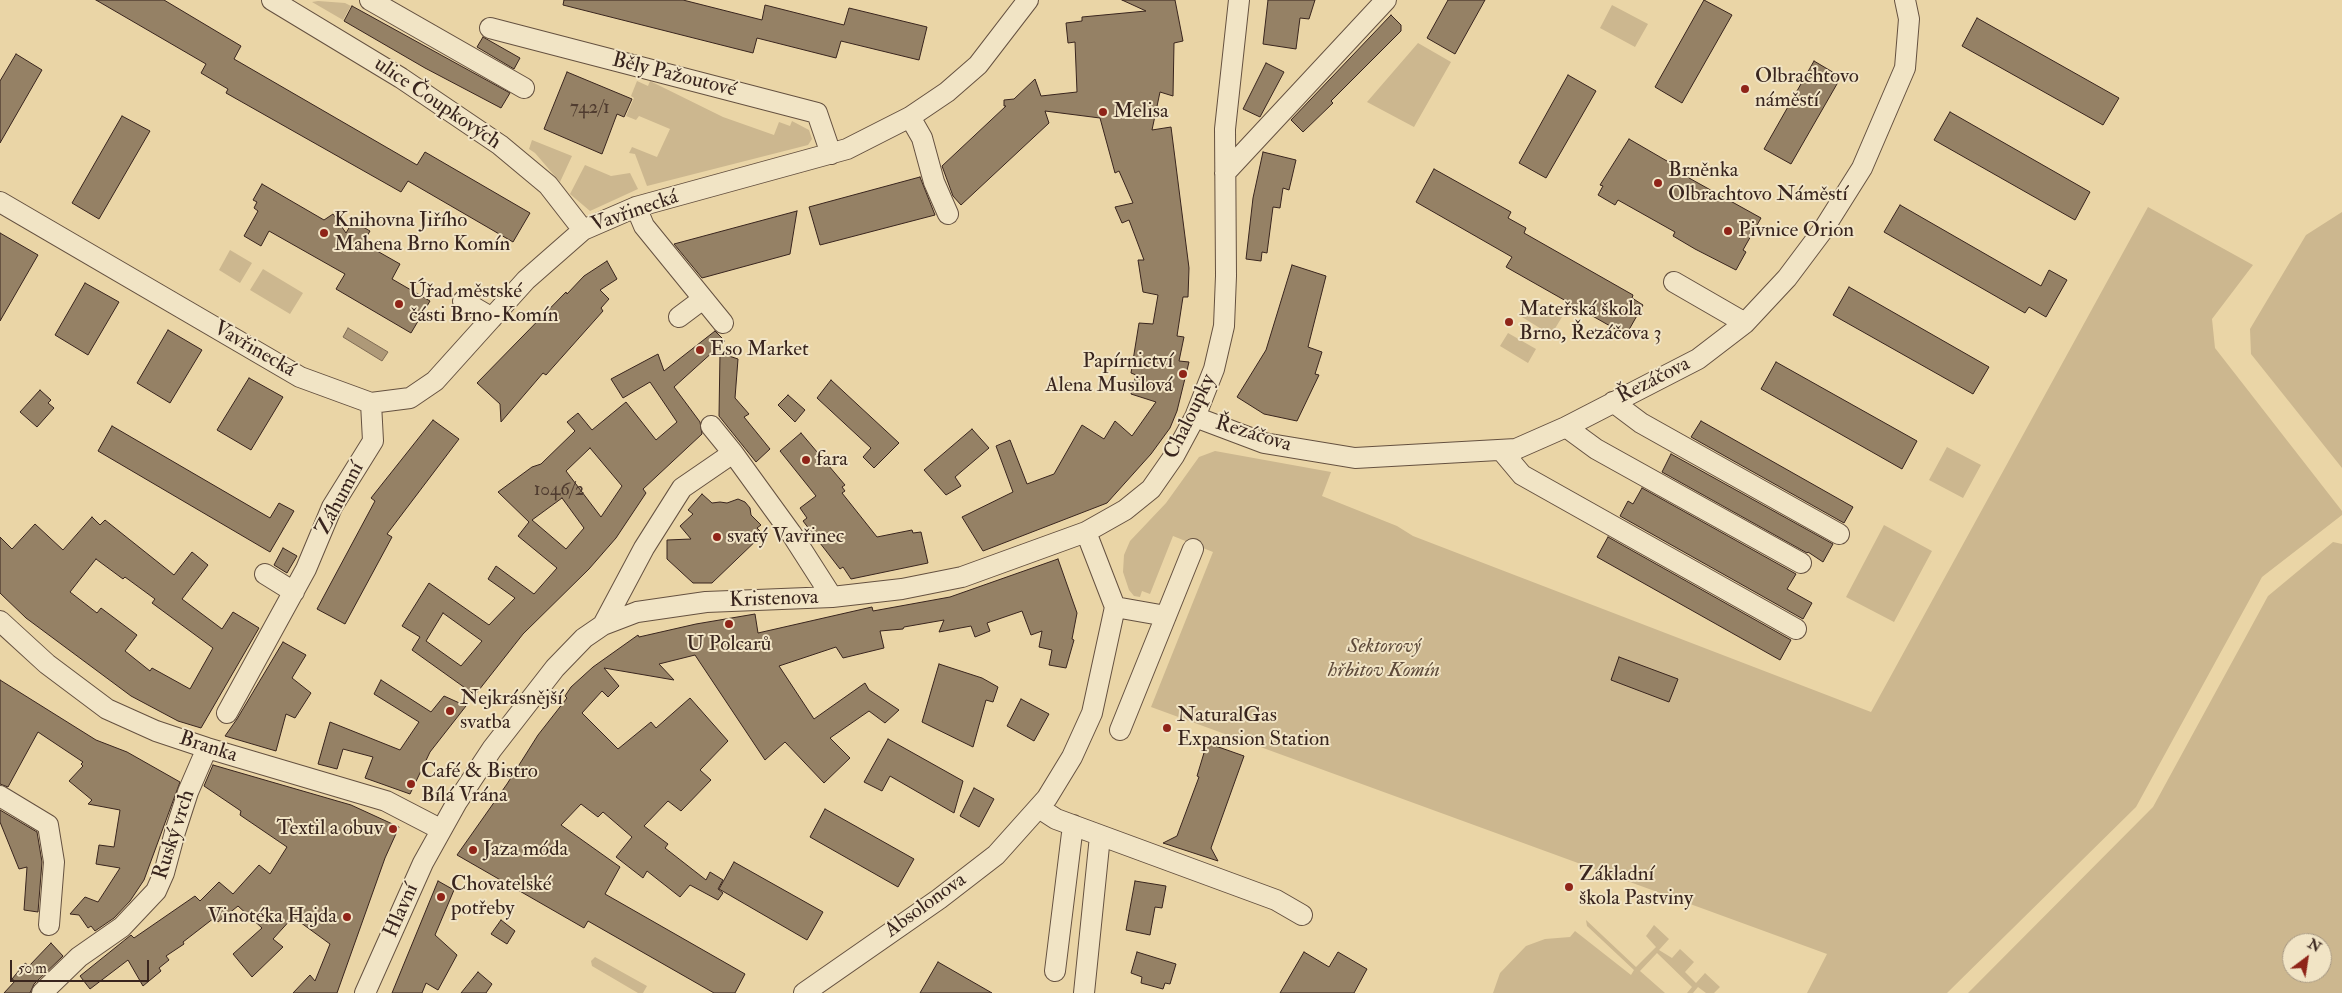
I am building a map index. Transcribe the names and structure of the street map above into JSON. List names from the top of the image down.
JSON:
{
  "streets": {
    "street": [
      "Běly Pažoutové",
      "ulice Čoupkových",
      "Vavřinecká",
      "Řezáčova",
      "Chaloupky",
      "Záhumní",
      "Kristenova",
      "Branka",
      "Ruský vrch",
      "Absolonova",
      "Hlavní"
    ]
  },
  "crossings": [
    ["Běly Pažoutové", "Vavřinecká"],
    ["ulice Čoupkových", "Vavřinecká"],
    ["Vavřinecká", "Záhumní"],
    ["Řezáčova", "Chaloupky"],
    ["Chaloupky", "Kristenova"],
    ["Kristenova", "Branka"],
    ["Kristenova", "Hlavní"],
    ["Branka", "Ruský vrch"],
    ["Branka", "Hlavní"]
  ],
  "parks": ["Sektorový hřbitov Komín"],
  "places": [
    "Olbrachtovo náměstí",
    "Melisa",
    "Brněnka Olbrachtovo Náměstí",
    "Pivnice Orion",
    "Knihovna Jiřího Mahena Brno Komín",
    "Úřad městské části Brno-Komín",
    "Mateřská škola Brno, Řezáčova 3",
    "Eso Market",
    "Papírnictví Alena Musilová",
    "fara",
    "svatý Vavřinec",
    "U Polcarů",
    "Nejkrásnější svatba",
    "NaturalGas Expansion Station",
    "Café & Bistro Bílá Vrána",
    "Textil a obuv",
    "Jaza móda",
    "Základní škola Pastviny",
    "Chovatelské potřeby",
    "Vinotéka Hajda"
  ],
  "house_numbers": ["742/1", "1046/2"],
  "scale_bar": "50 m",
  "north": "top right"
}
